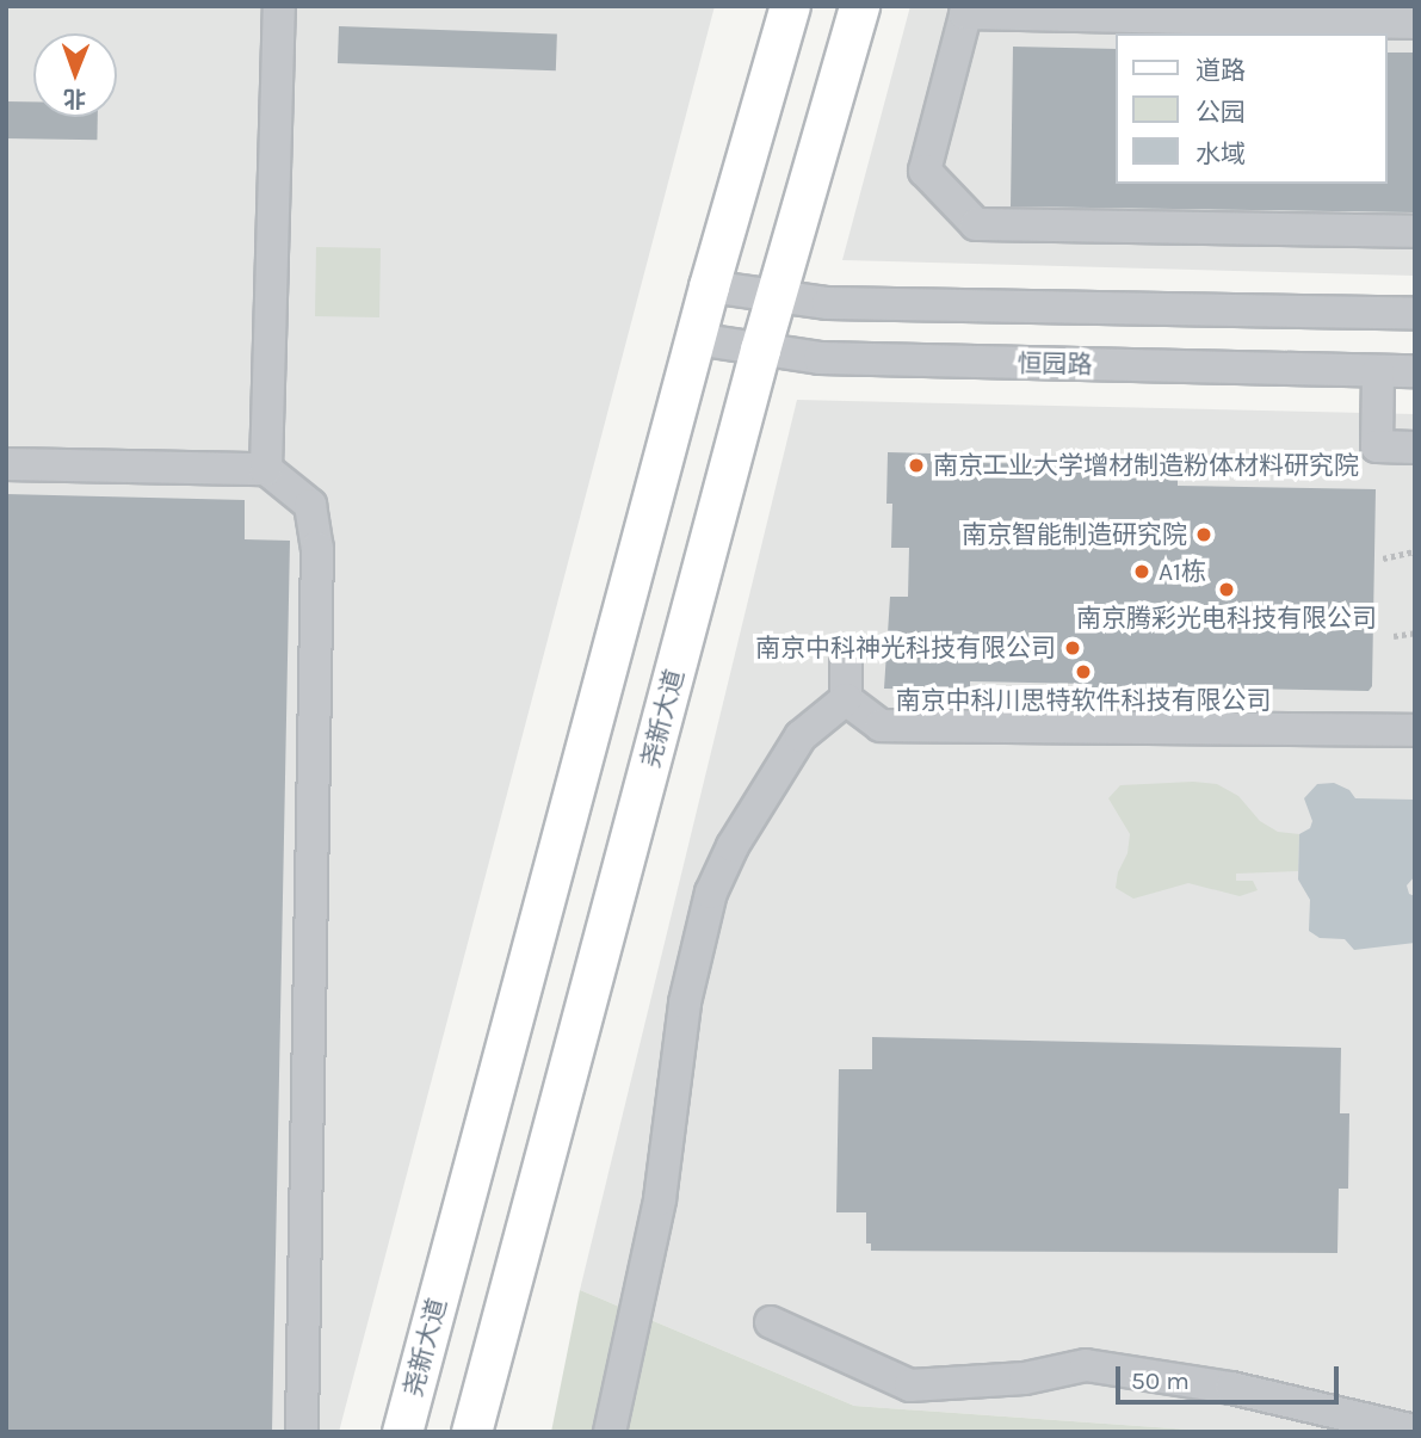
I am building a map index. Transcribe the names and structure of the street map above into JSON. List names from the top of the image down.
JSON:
{
  "streets": {
    "main road": ["尧新大道"],
    "street": ["恒园路"]
  },
  "crossings": [
    ["恒园路", "尧新大道"]
  ],
  "places": [
    "南京工业大学增材制造粉体材料研究院",
    "南京智能制造研究院",
    "A1栋",
    "南京腾彩光电科技有限公司",
    "南京中科神光科技有限公司",
    "南京中科川思特软件科技有限公司"
  ],
  "legend": ["道路", "公园", "水域"],
  "scale_bar": "50 m",
  "north": "bottom"
}
